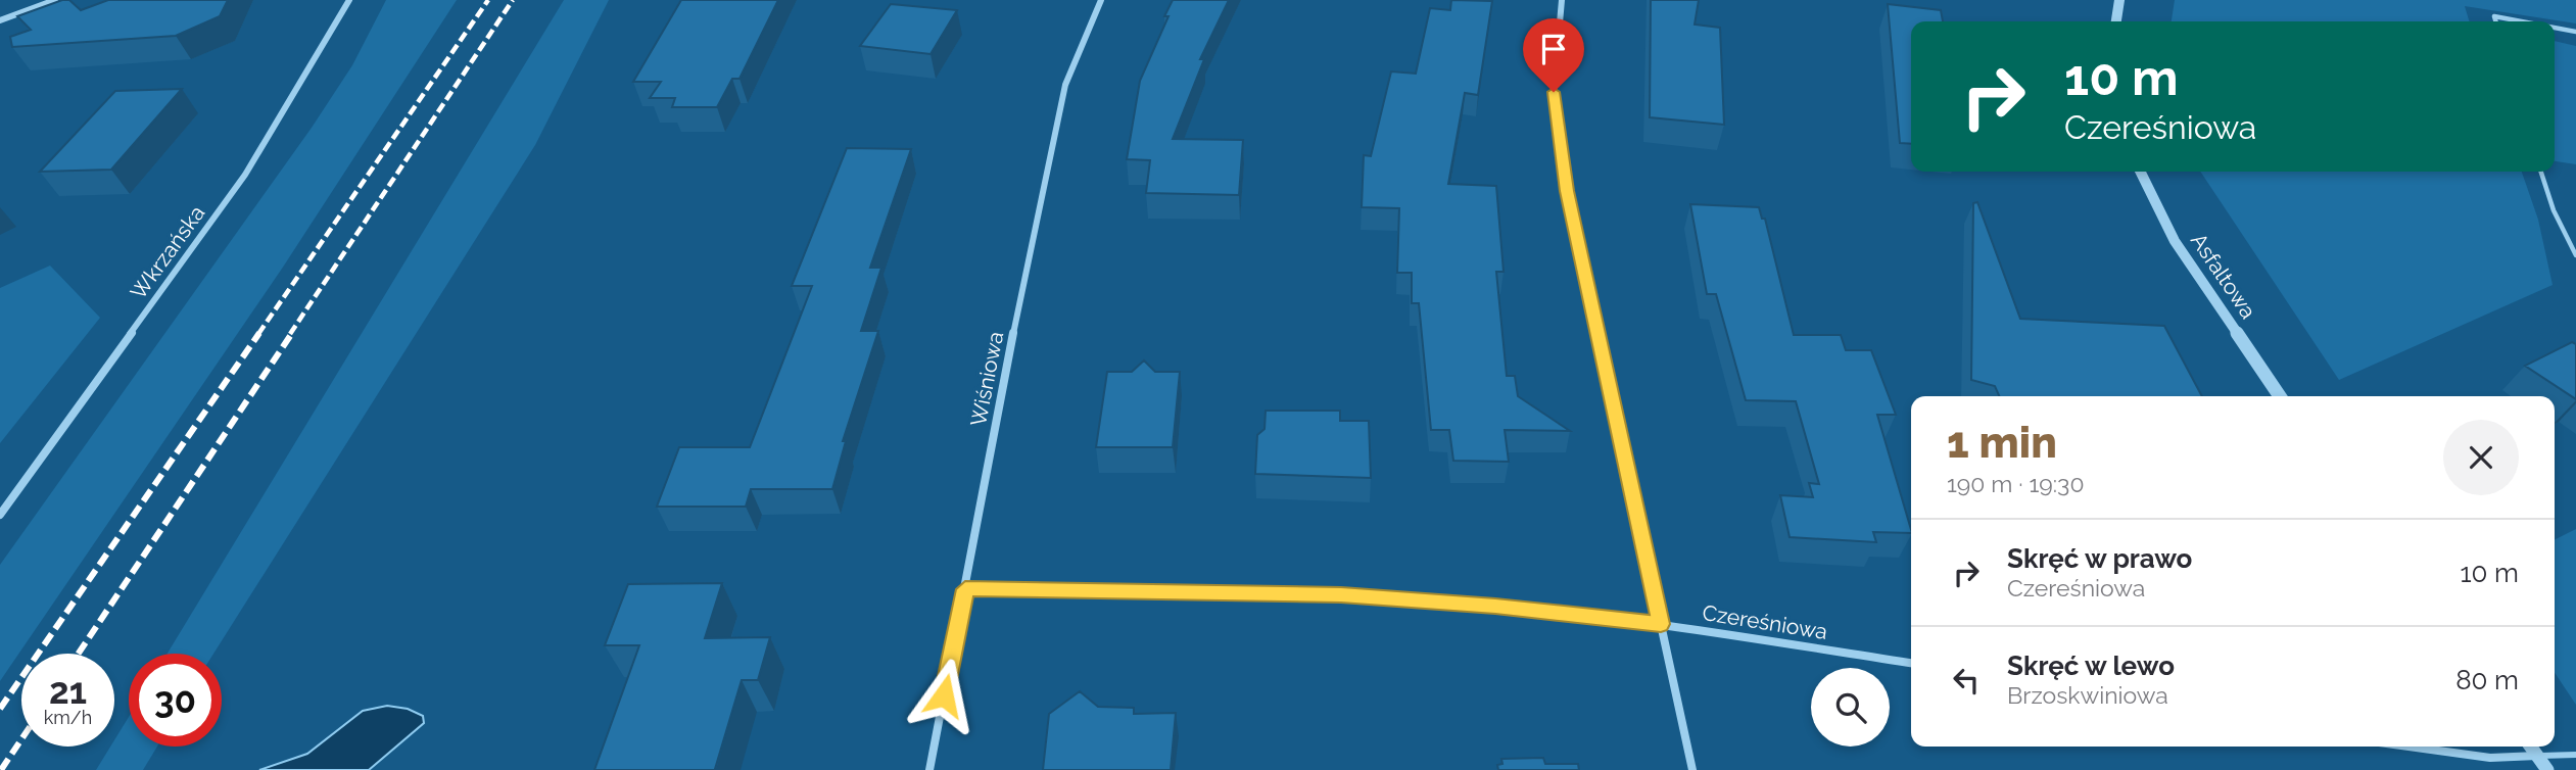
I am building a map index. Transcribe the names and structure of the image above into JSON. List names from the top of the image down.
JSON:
{
  "streets": {
    "street": [
      "Wkrzańska",
      "Asfaltowa",
      "Wiśniowa",
      "Czereśniowa"
    ]
  },
  "crossings": [
    ["Wiśniowa", "Czereśniowa"]
  ],
  "page": {
    "turn": ["10 m", "Czereśniowa"],
    "heading": ["1 min", "190 m · 19:30"],
    "list": [
      {
        "name": "Skręć w prawo",
        "note": "Czereśniowa",
        "value": "10 m"
      },
      {
        "name": "Skręć w lewo",
        "note": "Brzoskwiniowa",
        "value": "80 m"
      }
    ],
    "speed": "21 km/h",
    "limit": "30"
  }
}
